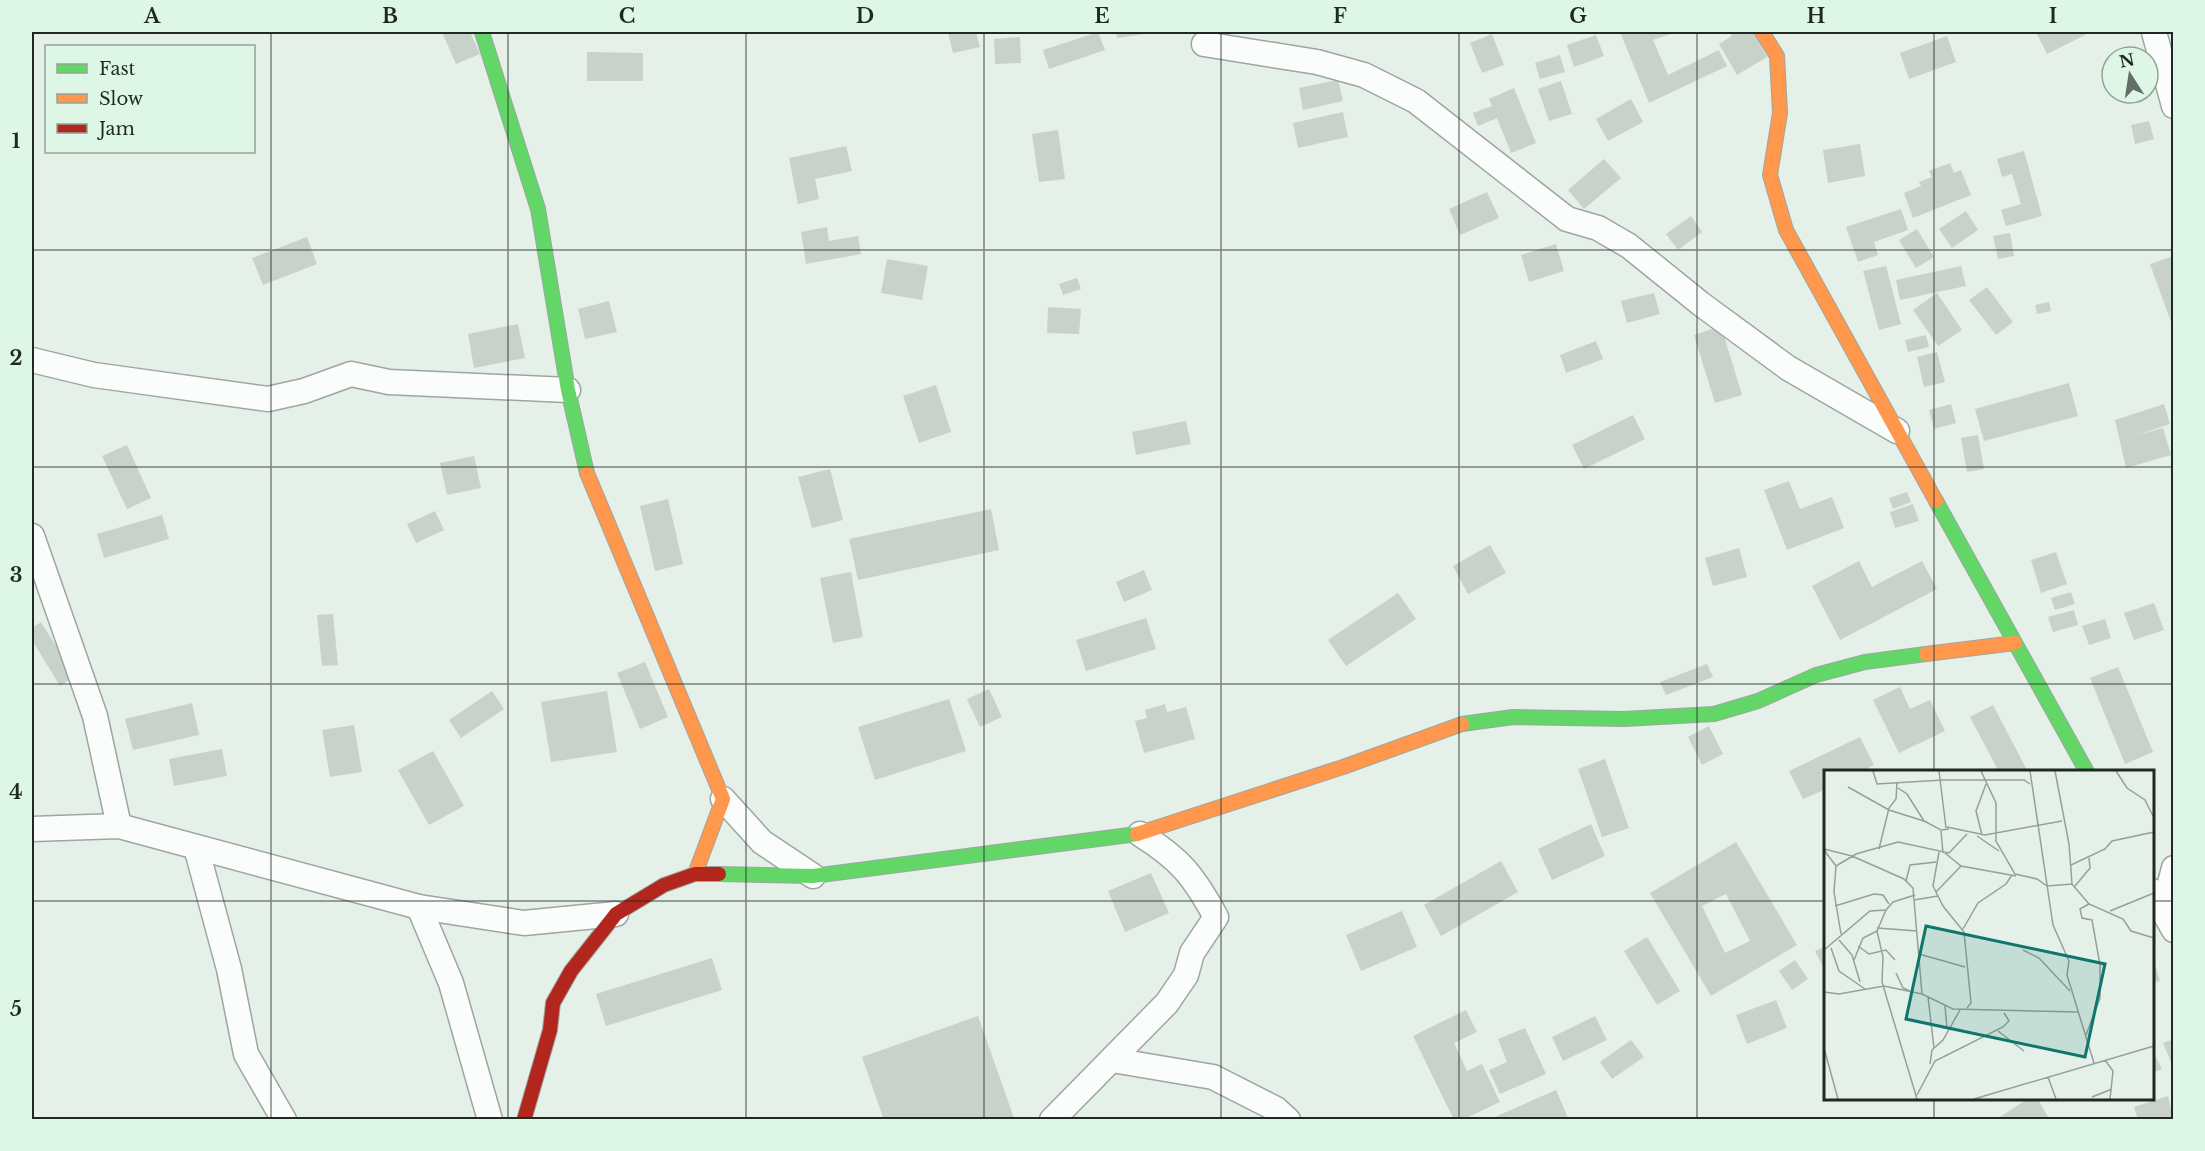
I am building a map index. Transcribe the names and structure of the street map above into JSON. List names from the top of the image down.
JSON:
{
  "legend": ["Fast", "Slow", "Jam"],
  "north": "top",
  "grid": {
    "columns": [
      "A",
      "B",
      "C",
      "D",
      "E",
      "F",
      "G",
      "H",
      "I"
    ],
    "rows": [
      "1",
      "2",
      "3",
      "4",
      "5"
    ]
  }
}
